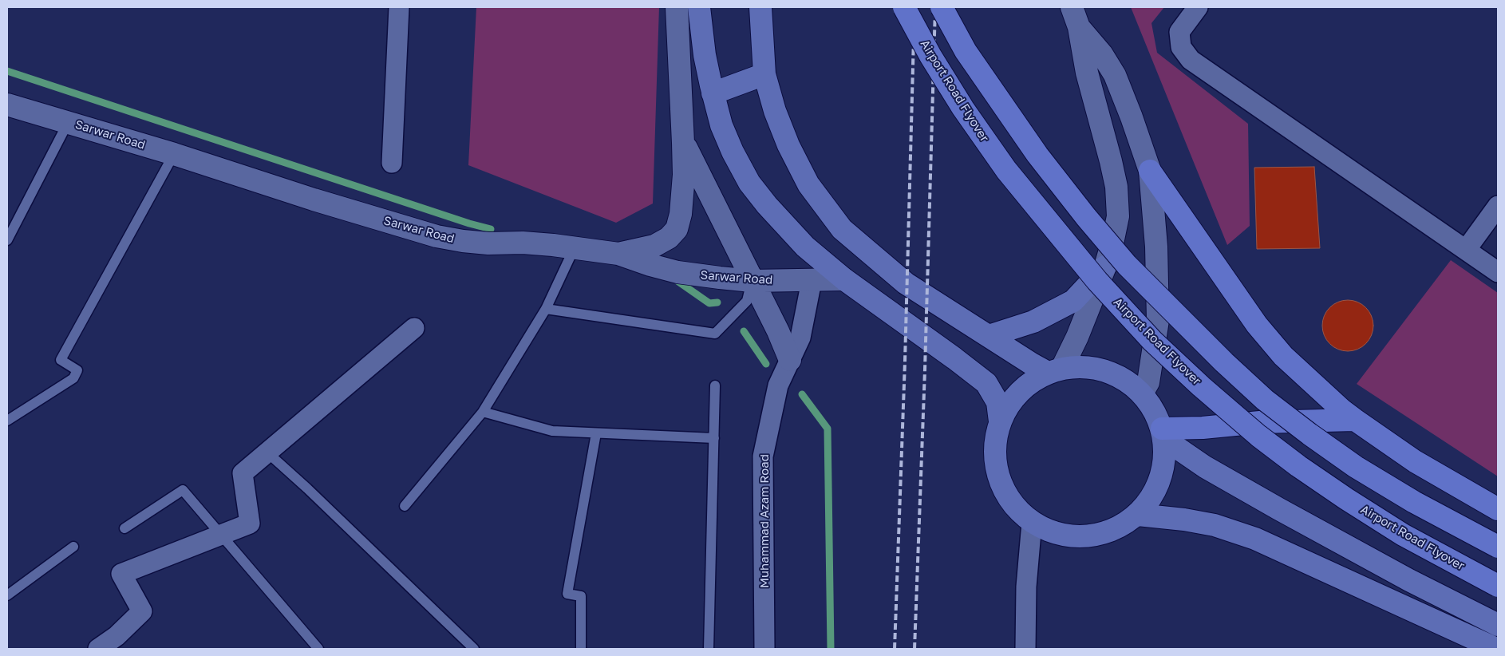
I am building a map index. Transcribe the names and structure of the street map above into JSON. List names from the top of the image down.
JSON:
{
  "streets": {
    "main road": ["Airport Road Flyover"],
    "street": ["Sarwar Road", "Muhammad Azam Road"]
  },
  "crossings": [
    ["Sarwar Road", "Muhammad Azam Road"]
  ]
}
